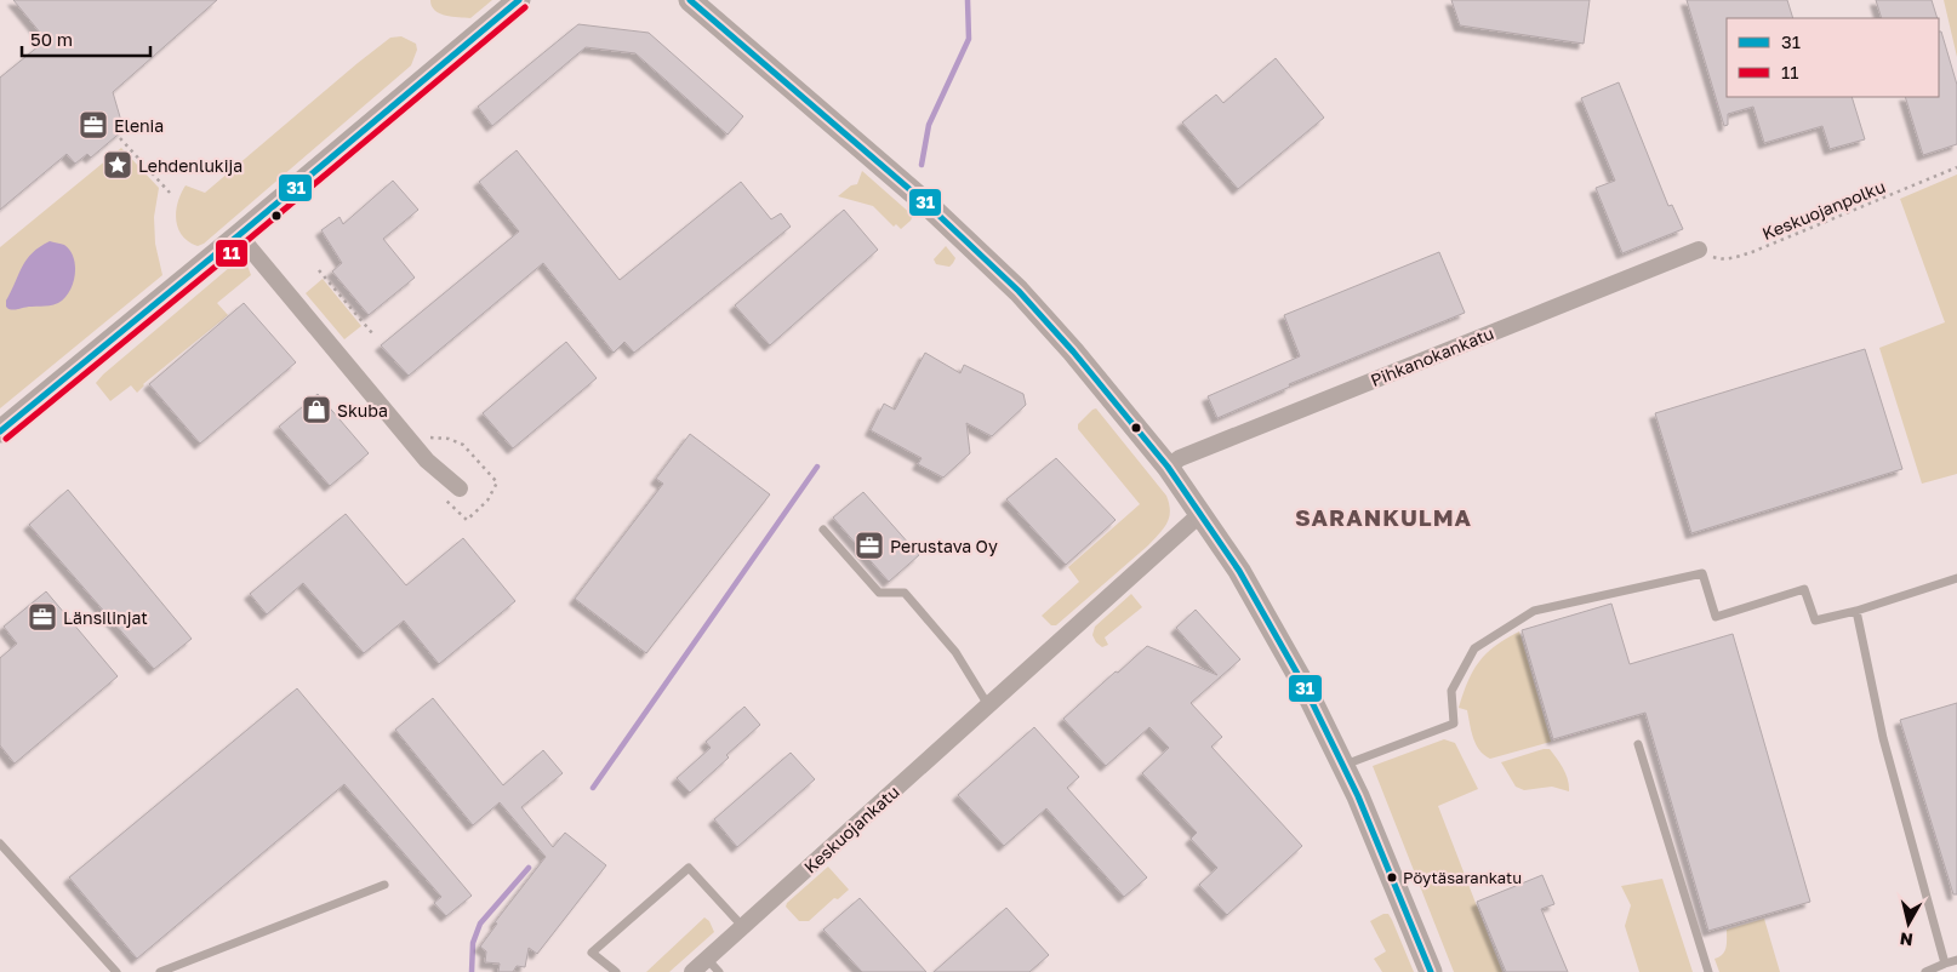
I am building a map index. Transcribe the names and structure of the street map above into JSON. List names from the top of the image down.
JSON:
{
  "streets": {
    "street": ["Pihkanokankatu", "Keskuojankatu"],
    "path": ["Keskuojanpolku"]
  },
  "crossings": [
    ["Keskuojanpolku", "Pihkanokankatu"]
  ],
  "districts": ["SARANKULMA"],
  "places": {
    "office": ["Elenia", "Perustava Oy", "Länsilinjat"],
    "place": ["Lehdenlukija"],
    "shop": ["Skuba"],
    "other": ["Pöytäsarankatu"]
  },
  "lines": ["transit line 31", "transit line 11"],
  "legend": ["31", "11"],
  "scale_bar": "50 m",
  "north": "bottom"
}
